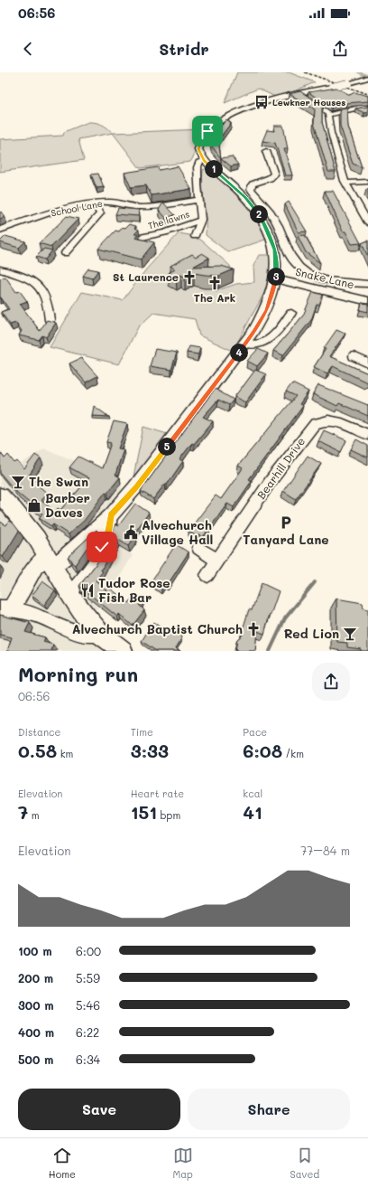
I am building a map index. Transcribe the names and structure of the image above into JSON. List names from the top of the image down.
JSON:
{
  "streets": {
    "street": [
      "School Lane",
      "The lawns",
      "Snake Lane",
      "Bearhill Drive"
    ]
  },
  "places": {
    "bus stop": ["Lewkner Houses"],
    "church": ["St Laurence", "The Ark", "Alvechurch Baptist Church"],
    "bar": ["The Swan", "Red Lion"],
    "shop": ["Barber Daves"],
    "parking": ["Tanyard Lane"],
    "public building": ["Alvechurch Village Hall"],
    "restaurant": ["Tudor Rose Fish Bar"]
  },
  "page": {
    "status": "06:56",
    "header": "Stridr",
    "pins": [
      "1",
      "2",
      "3",
      "4",
      "5"
    ],
    "heading": ["Morning run", "06:56"],
    "stats": [
      ["Distance", "0.58 km"],
      ["Time", "3:33"],
      ["Pace", "6:08 /km"],
      ["Elevation", "7 m"],
      ["Heart rate", "151 bpm"],
      ["kcal", "41"]
    ],
    "chart": ["Elevation", "77–84 m"],
    "list": [
      {
        "name": "100 m",
        "note": "6:00"
      },
      {
        "name": "200 m",
        "note": "5:59"
      },
      {
        "name": "300 m",
        "note": "5:46"
      },
      {
        "name": "400 m",
        "note": "6:22"
      },
      {
        "name": "500 m",
        "note": "6:34"
      }
    ],
    "buttons": ["Save", "Share"],
    "tabs": ["Home", "Map", "Saved"]
  }
}
